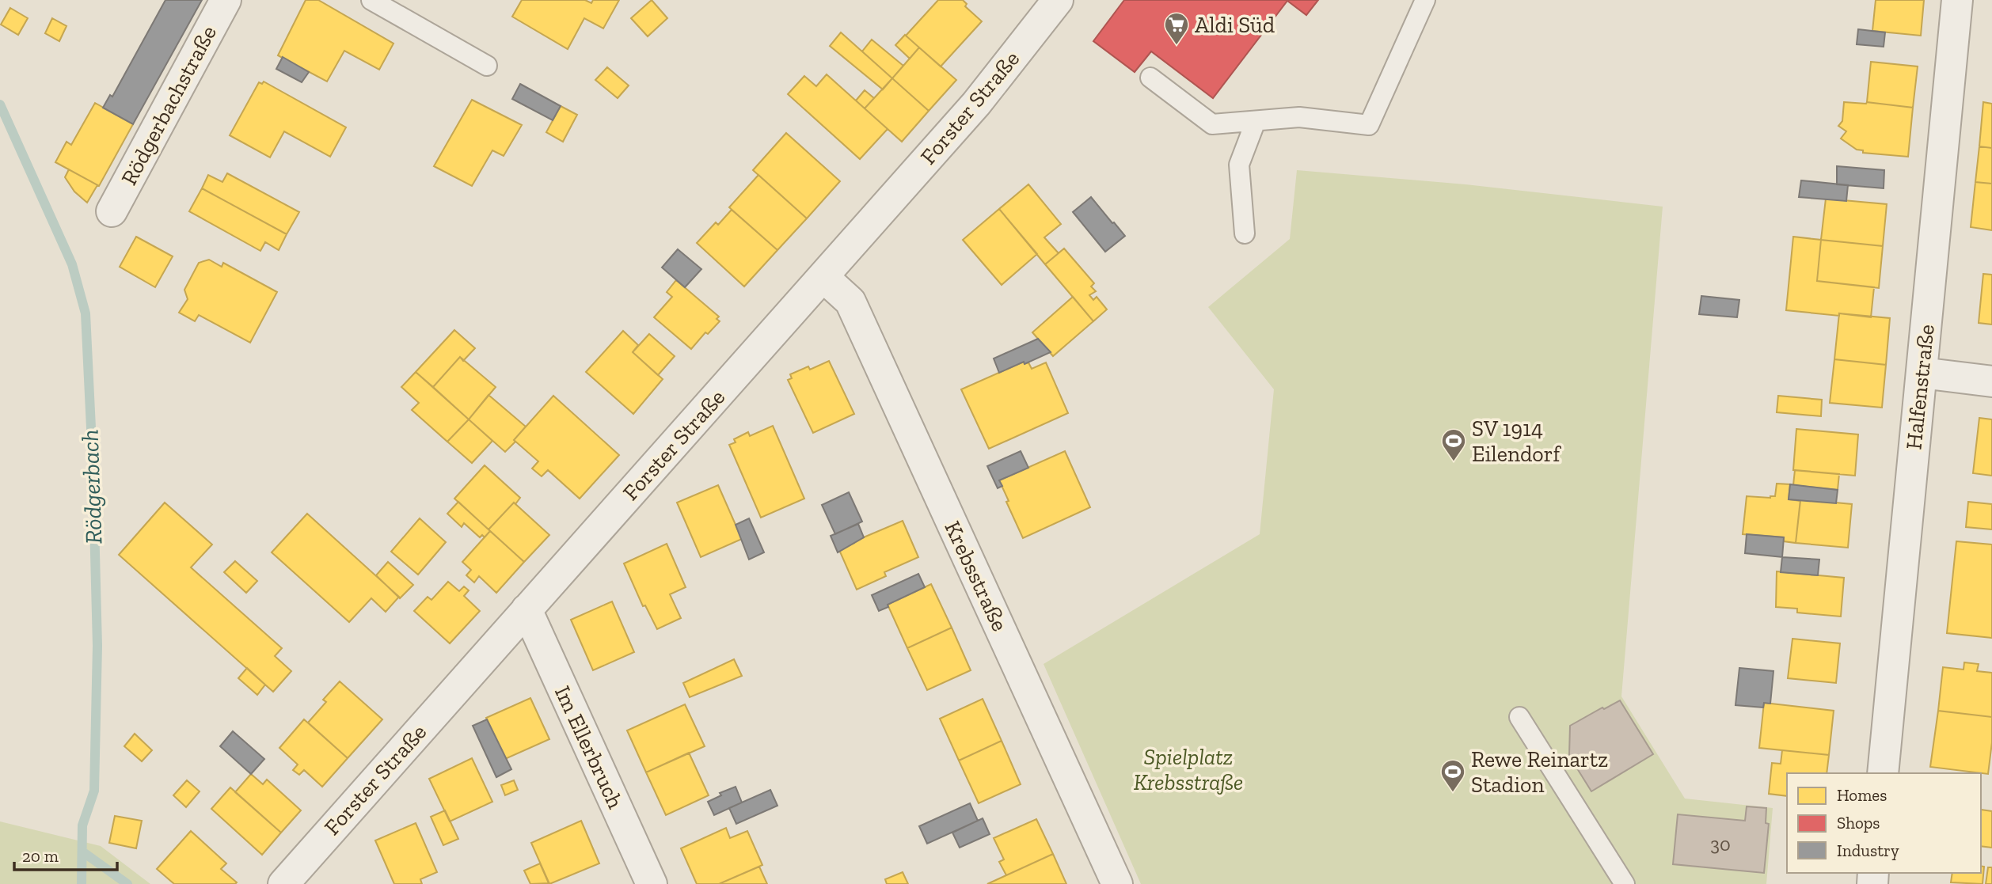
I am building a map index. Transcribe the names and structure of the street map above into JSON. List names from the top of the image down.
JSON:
{
  "streets": {
    "street": [
      "Rödgerbachstraße",
      "Forster Straße",
      "Halfenstraße",
      "Krebsstraße",
      "Im Ellerbruch"
    ]
  },
  "crossings": [
    ["Forster Straße", "Krebsstraße"],
    ["Forster Straße", "Im Ellerbruch"]
  ],
  "water": ["Rödgerbach"],
  "parks": ["Spielplatz Krebsstraße"],
  "places": {
    "supermarket": ["Aldi Süd"],
    "sports": ["SV 1914 Eilendorf", "Rewe Reinartz Stadion"]
  },
  "house_numbers": ["30"],
  "legend": ["Homes", "Shops", "Industry"],
  "scale_bar": "20 m"
}
